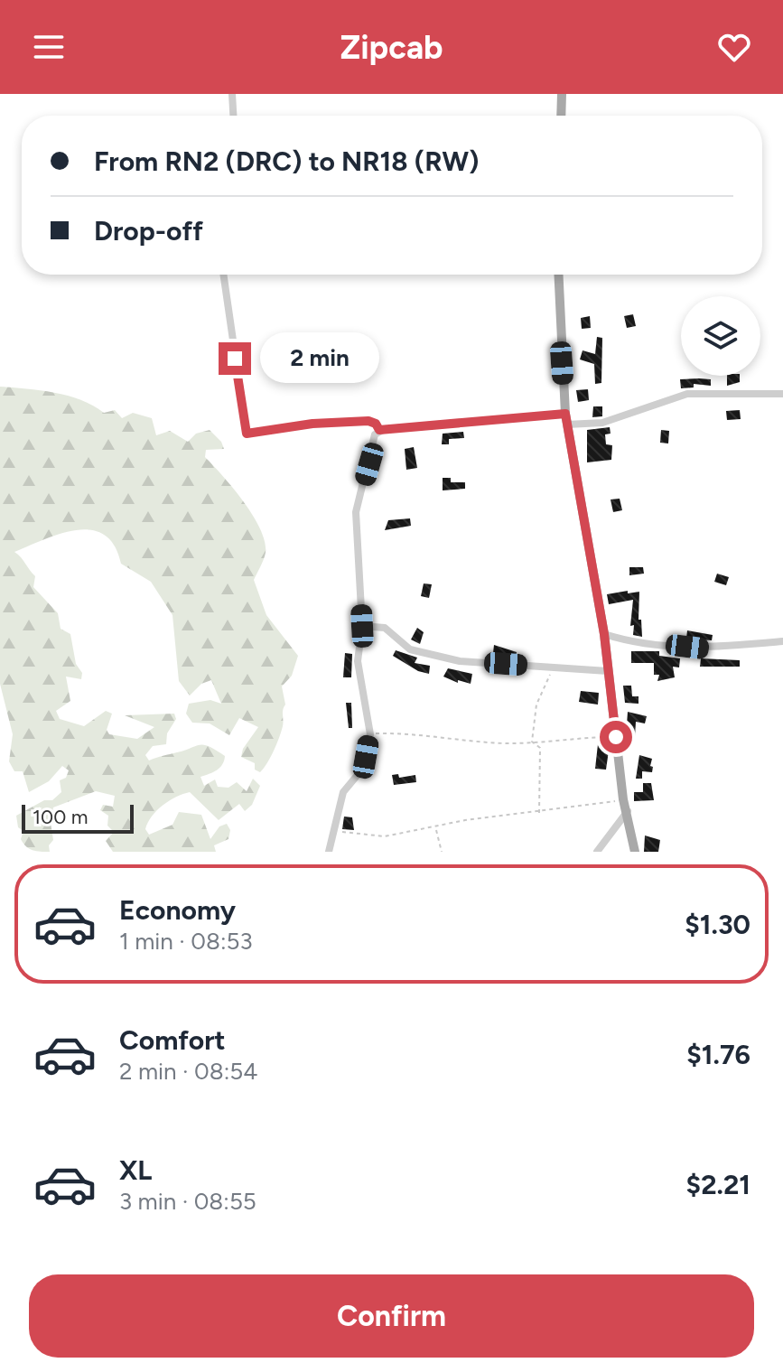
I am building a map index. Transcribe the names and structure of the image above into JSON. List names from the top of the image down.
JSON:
{
  "scale_bar": "100 m",
  "page": {
    "header": "Zipcab",
    "banner": ["From RN2 (DRC) to NR18 (RW)", "Drop-off"],
    "bubble": "2 min",
    "scale": "100 m",
    "list": [
      {
        "name": "Economy",
        "note": "1 min · 08:53",
        "value": "$1.30"
      },
      {
        "name": "Comfort",
        "note": "2 min · 08:54",
        "value": "$1.76"
      },
      {
        "name": "XL",
        "note": "3 min · 08:55",
        "value": "$2.21"
      }
    ],
    "buttons": "Confirm"
  }
}
